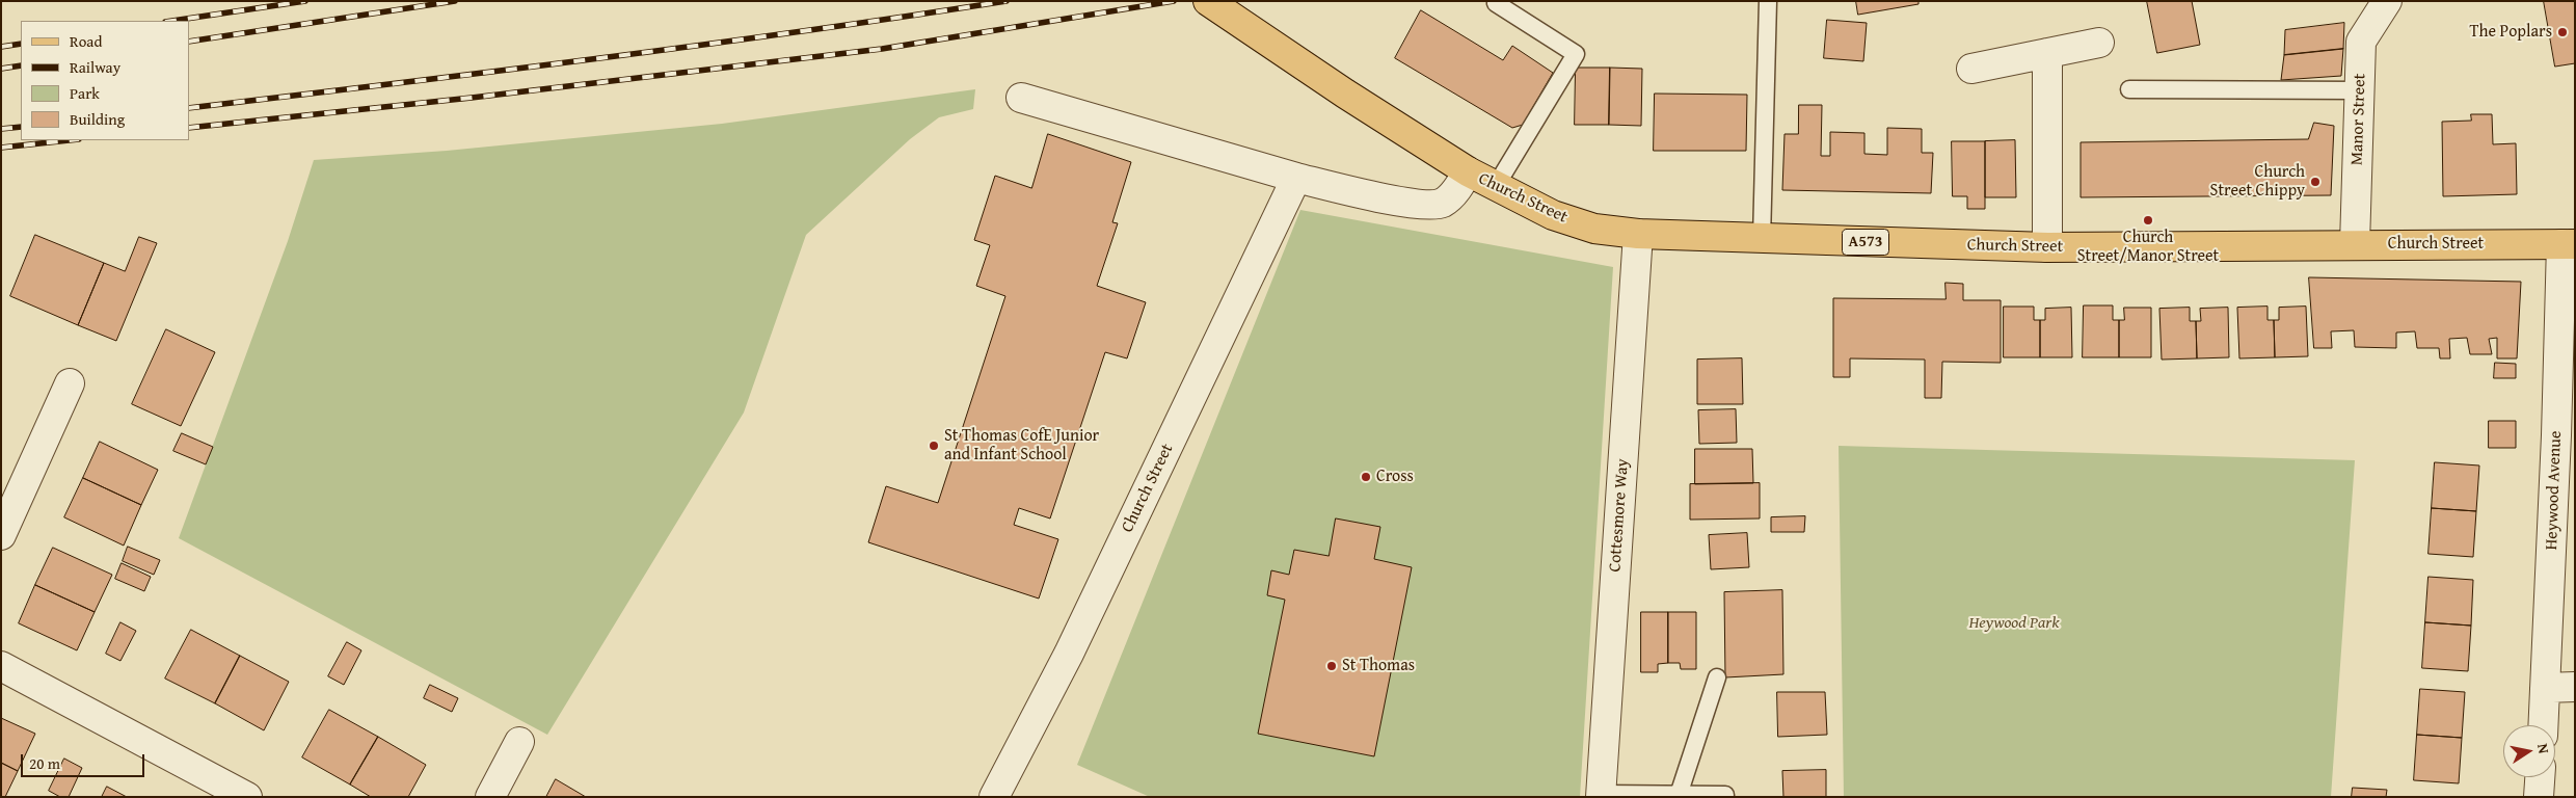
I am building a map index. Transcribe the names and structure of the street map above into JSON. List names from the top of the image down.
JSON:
{
  "streets": {
    "main road": ["Church Street", "A573"],
    "street": ["Manor Street", "Heywood Avenue", "Cottesmore Way"]
  },
  "crossings": [
    ["Manor Street", "Church Street"],
    ["Church Street", "Heywood Avenue"],
    ["Church Street", "Cottesmore Way"]
  ],
  "parks": ["Heywood Park"],
  "places": [
    "The Poplars",
    "Church Street Chippy",
    "Church Street/Manor Street",
    "St Thomas CofE Junior and Infant School",
    "Cross",
    "St Thomas"
  ],
  "legend": [
    "Road",
    "Railway",
    "Park",
    "Building"
  ],
  "scale_bar": "20 m",
  "north": "right"
}
